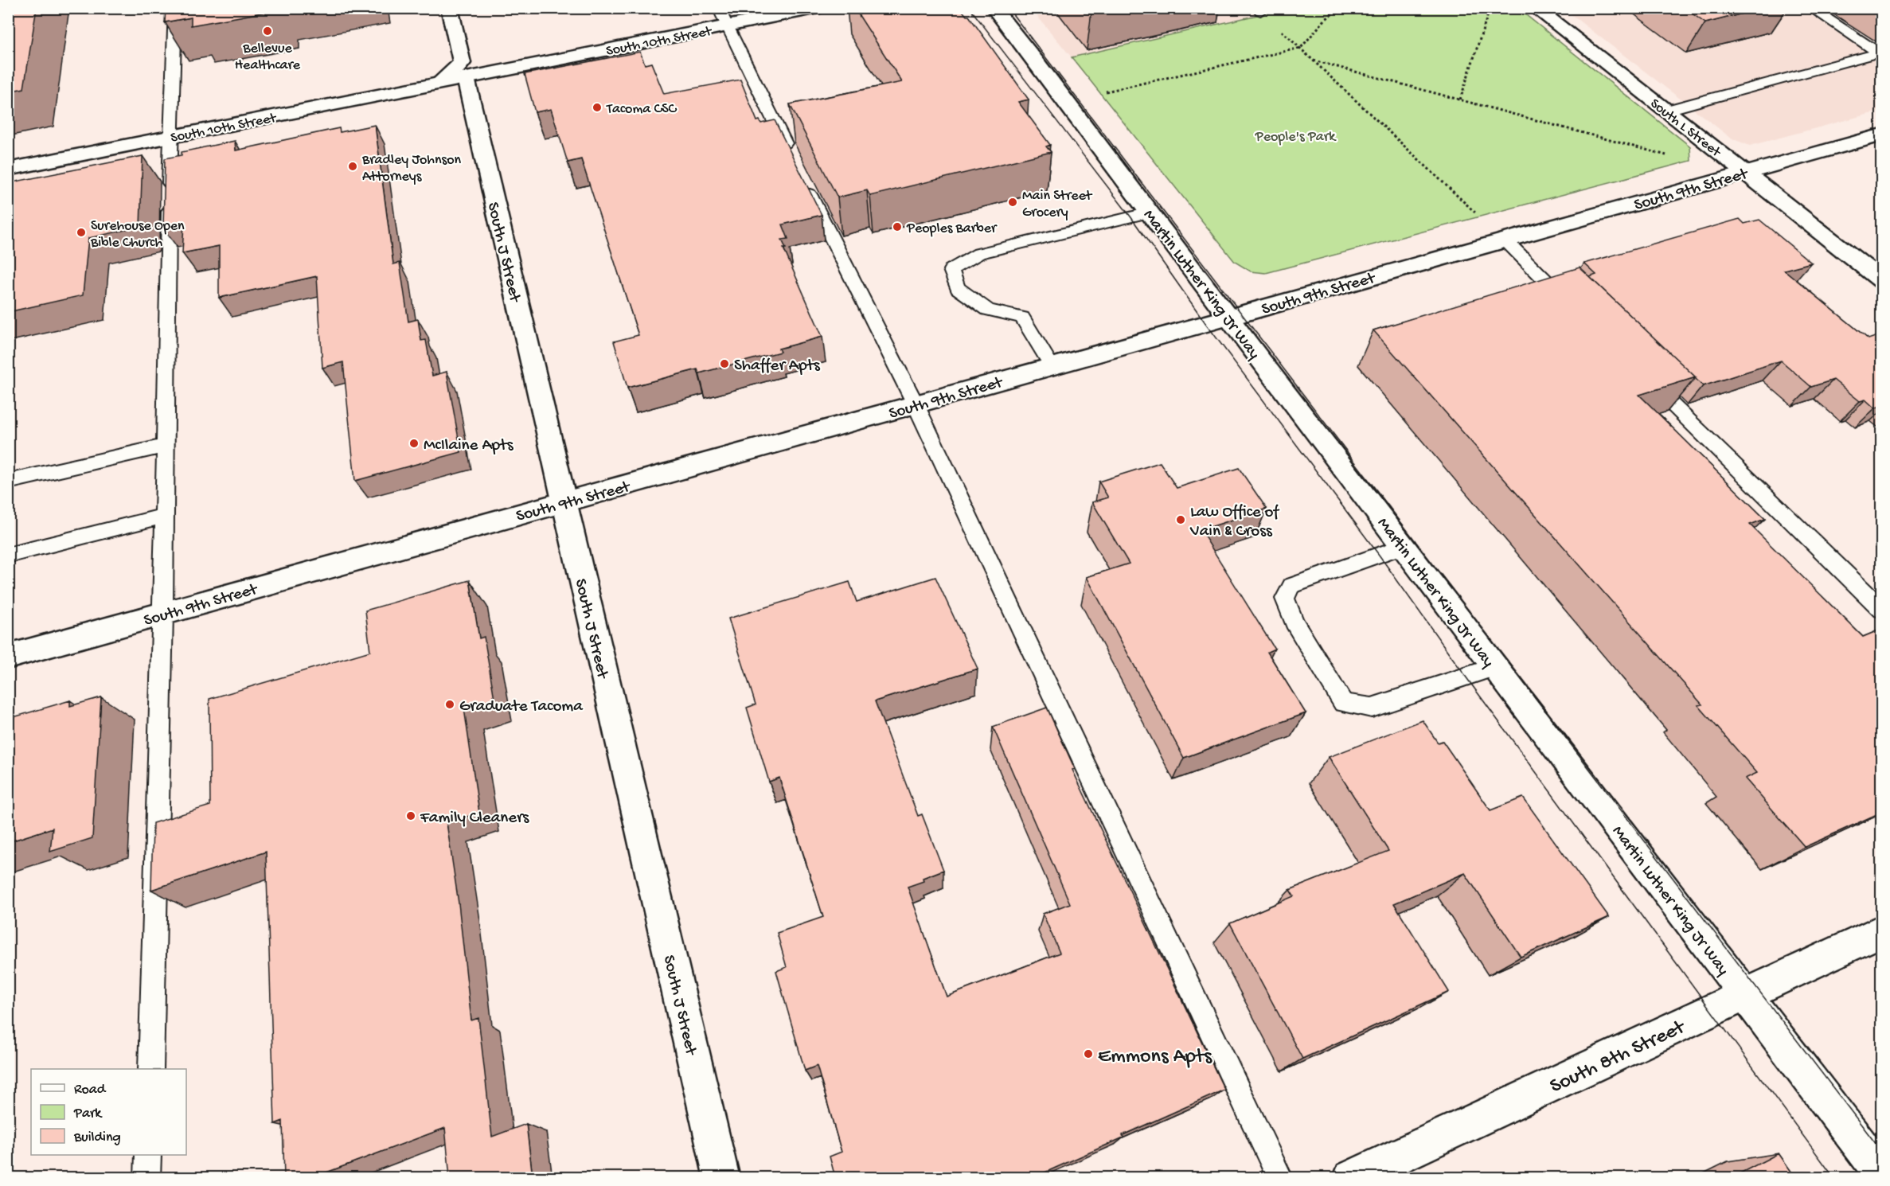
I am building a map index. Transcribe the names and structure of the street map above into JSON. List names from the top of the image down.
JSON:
{
  "streets": {
    "street": [
      "South 10th Street",
      "South L Street",
      "South 9th Street",
      "South J Street",
      "Martin Luther King Jr Way",
      "South 8th Street"
    ]
  },
  "crossings": [
    ["South 10th Street", "South J Street"],
    ["South L Street", "South 9th Street"],
    ["South 9th Street", "South J Street"],
    ["South 9th Street", "Martin Luther King Jr Way"],
    ["Martin Luther King Jr Way", "South 8th Street"]
  ],
  "parks": ["People's Park"],
  "places": [
    "Bellevue Healthcare",
    "Tacoma CSC",
    "Bradley Johnson Attorneys",
    "Main Street Grocery",
    "Peoples Barber",
    "Surehouse Open Bible Church",
    "Shaffer Apts",
    "McIlaine Apts",
    "Law Office of Vain & Cross",
    "Graduate Tacoma",
    "Family Cleaners",
    "Emmons Apts"
  ],
  "legend": ["Road", "Park", "Building"]
}
